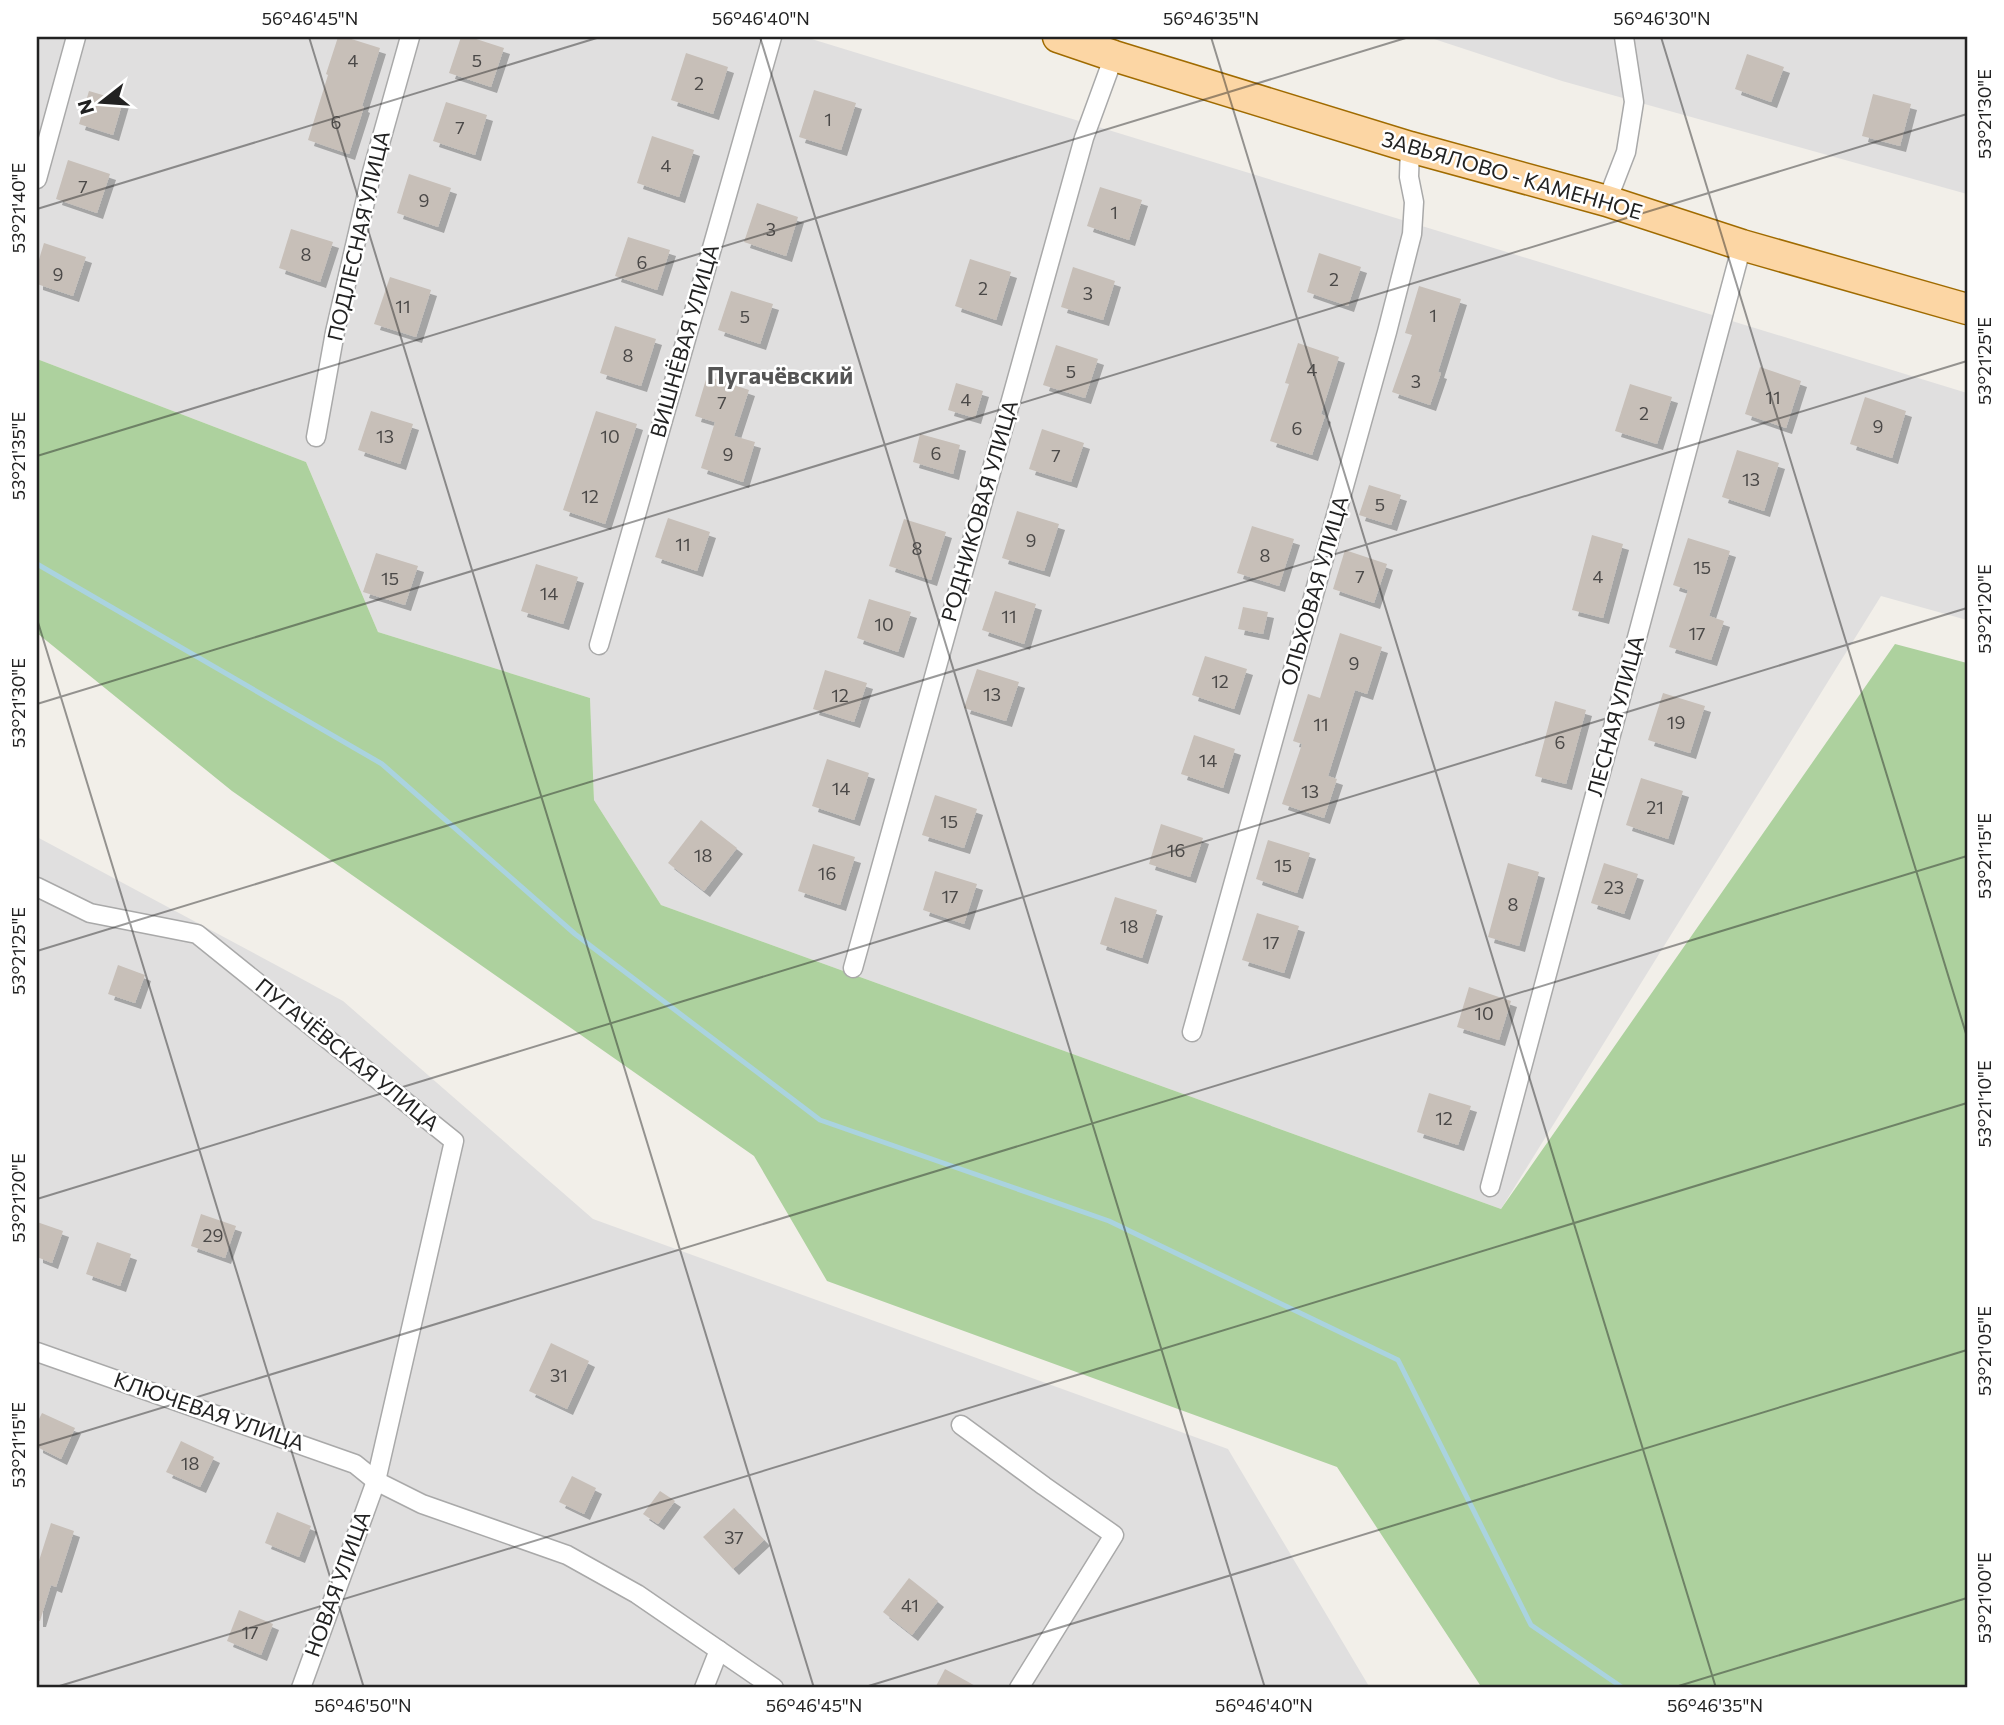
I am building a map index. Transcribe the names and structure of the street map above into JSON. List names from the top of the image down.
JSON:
{
  "streets": {
    "main road": ["ЗАВЬЯЛОВО - КАМЕННОЕ"],
    "street": [
      "ПОДЛЕСНАЯ УЛИЦА",
      "ВИШНЁВАЯ УЛИЦА",
      "РОДНИКОВАЯ УЛИЦА",
      "ОЛЬХОВАЯ УЛИЦА",
      "ЛЕСНАЯ УЛИЦА",
      "ПУГАЧЁВСКАЯ УЛИЦА",
      "КЛЮЧЕВАЯ УЛИЦА",
      "НОВАЯ УЛИЦА"
    ]
  },
  "crossings": [
    ["ЗАВЬЯЛОВО - КАМЕННОЕ", "РОДНИКОВАЯ УЛИЦА"],
    ["ЗАВЬЯЛОВО - КАМЕННОЕ", "ОЛЬХОВАЯ УЛИЦА"],
    ["ЗАВЬЯЛОВО - КАМЕННОЕ", "ЛЕСНАЯ УЛИЦА"],
    ["ПУГАЧЁВСКАЯ УЛИЦА", "КЛЮЧЕВАЯ УЛИЦА"],
    ["ПУГАЧЁВСКАЯ УЛИЦА", "НОВАЯ УЛИЦА"],
    ["КЛЮЧЕВАЯ УЛИЦА", "НОВАЯ УЛИЦА"]
  ],
  "districts": ["Пугачёвский"],
  "house_numbers": [
    "4",
    "5",
    "2",
    "1",
    "6",
    "7",
    "4",
    "7",
    "9",
    "1",
    "3",
    "8",
    "6",
    "9",
    "2",
    "2",
    "3",
    "11",
    "1",
    "5",
    "8",
    "4",
    "5",
    "3",
    "11",
    "4",
    "7",
    "2",
    "9",
    "6",
    "13",
    "10",
    "6",
    "9",
    "7",
    "13",
    "12",
    "5",
    "9",
    "11",
    "8",
    "8",
    "15",
    "7",
    "4",
    "15",
    "14",
    "11",
    "10",
    "17",
    "9",
    "12",
    "13",
    "12",
    "19",
    "11",
    "6",
    "14",
    "14",
    "13",
    "21",
    "15",
    "16",
    "18",
    "15",
    "16",
    "23",
    "17",
    "8",
    "18",
    "17",
    "10",
    "12",
    "29",
    "31",
    "18",
    "37",
    "41",
    "17"
  ],
  "north": "left",
  "coordinates": [
    "56°46'45\"N",
    "56°46'40\"N",
    "56°46'35\"N",
    "56°46'30\"N",
    "53°21'30\"E",
    "53°21'40\"E",
    "53°21'25\"E",
    "53°21'35\"E",
    "53°21'20\"E",
    "53°21'15\"E",
    "53°21'10\"E",
    "53°21'05\"E",
    "53°21'00\"E",
    "56°46'50\"N"
  ]
}
